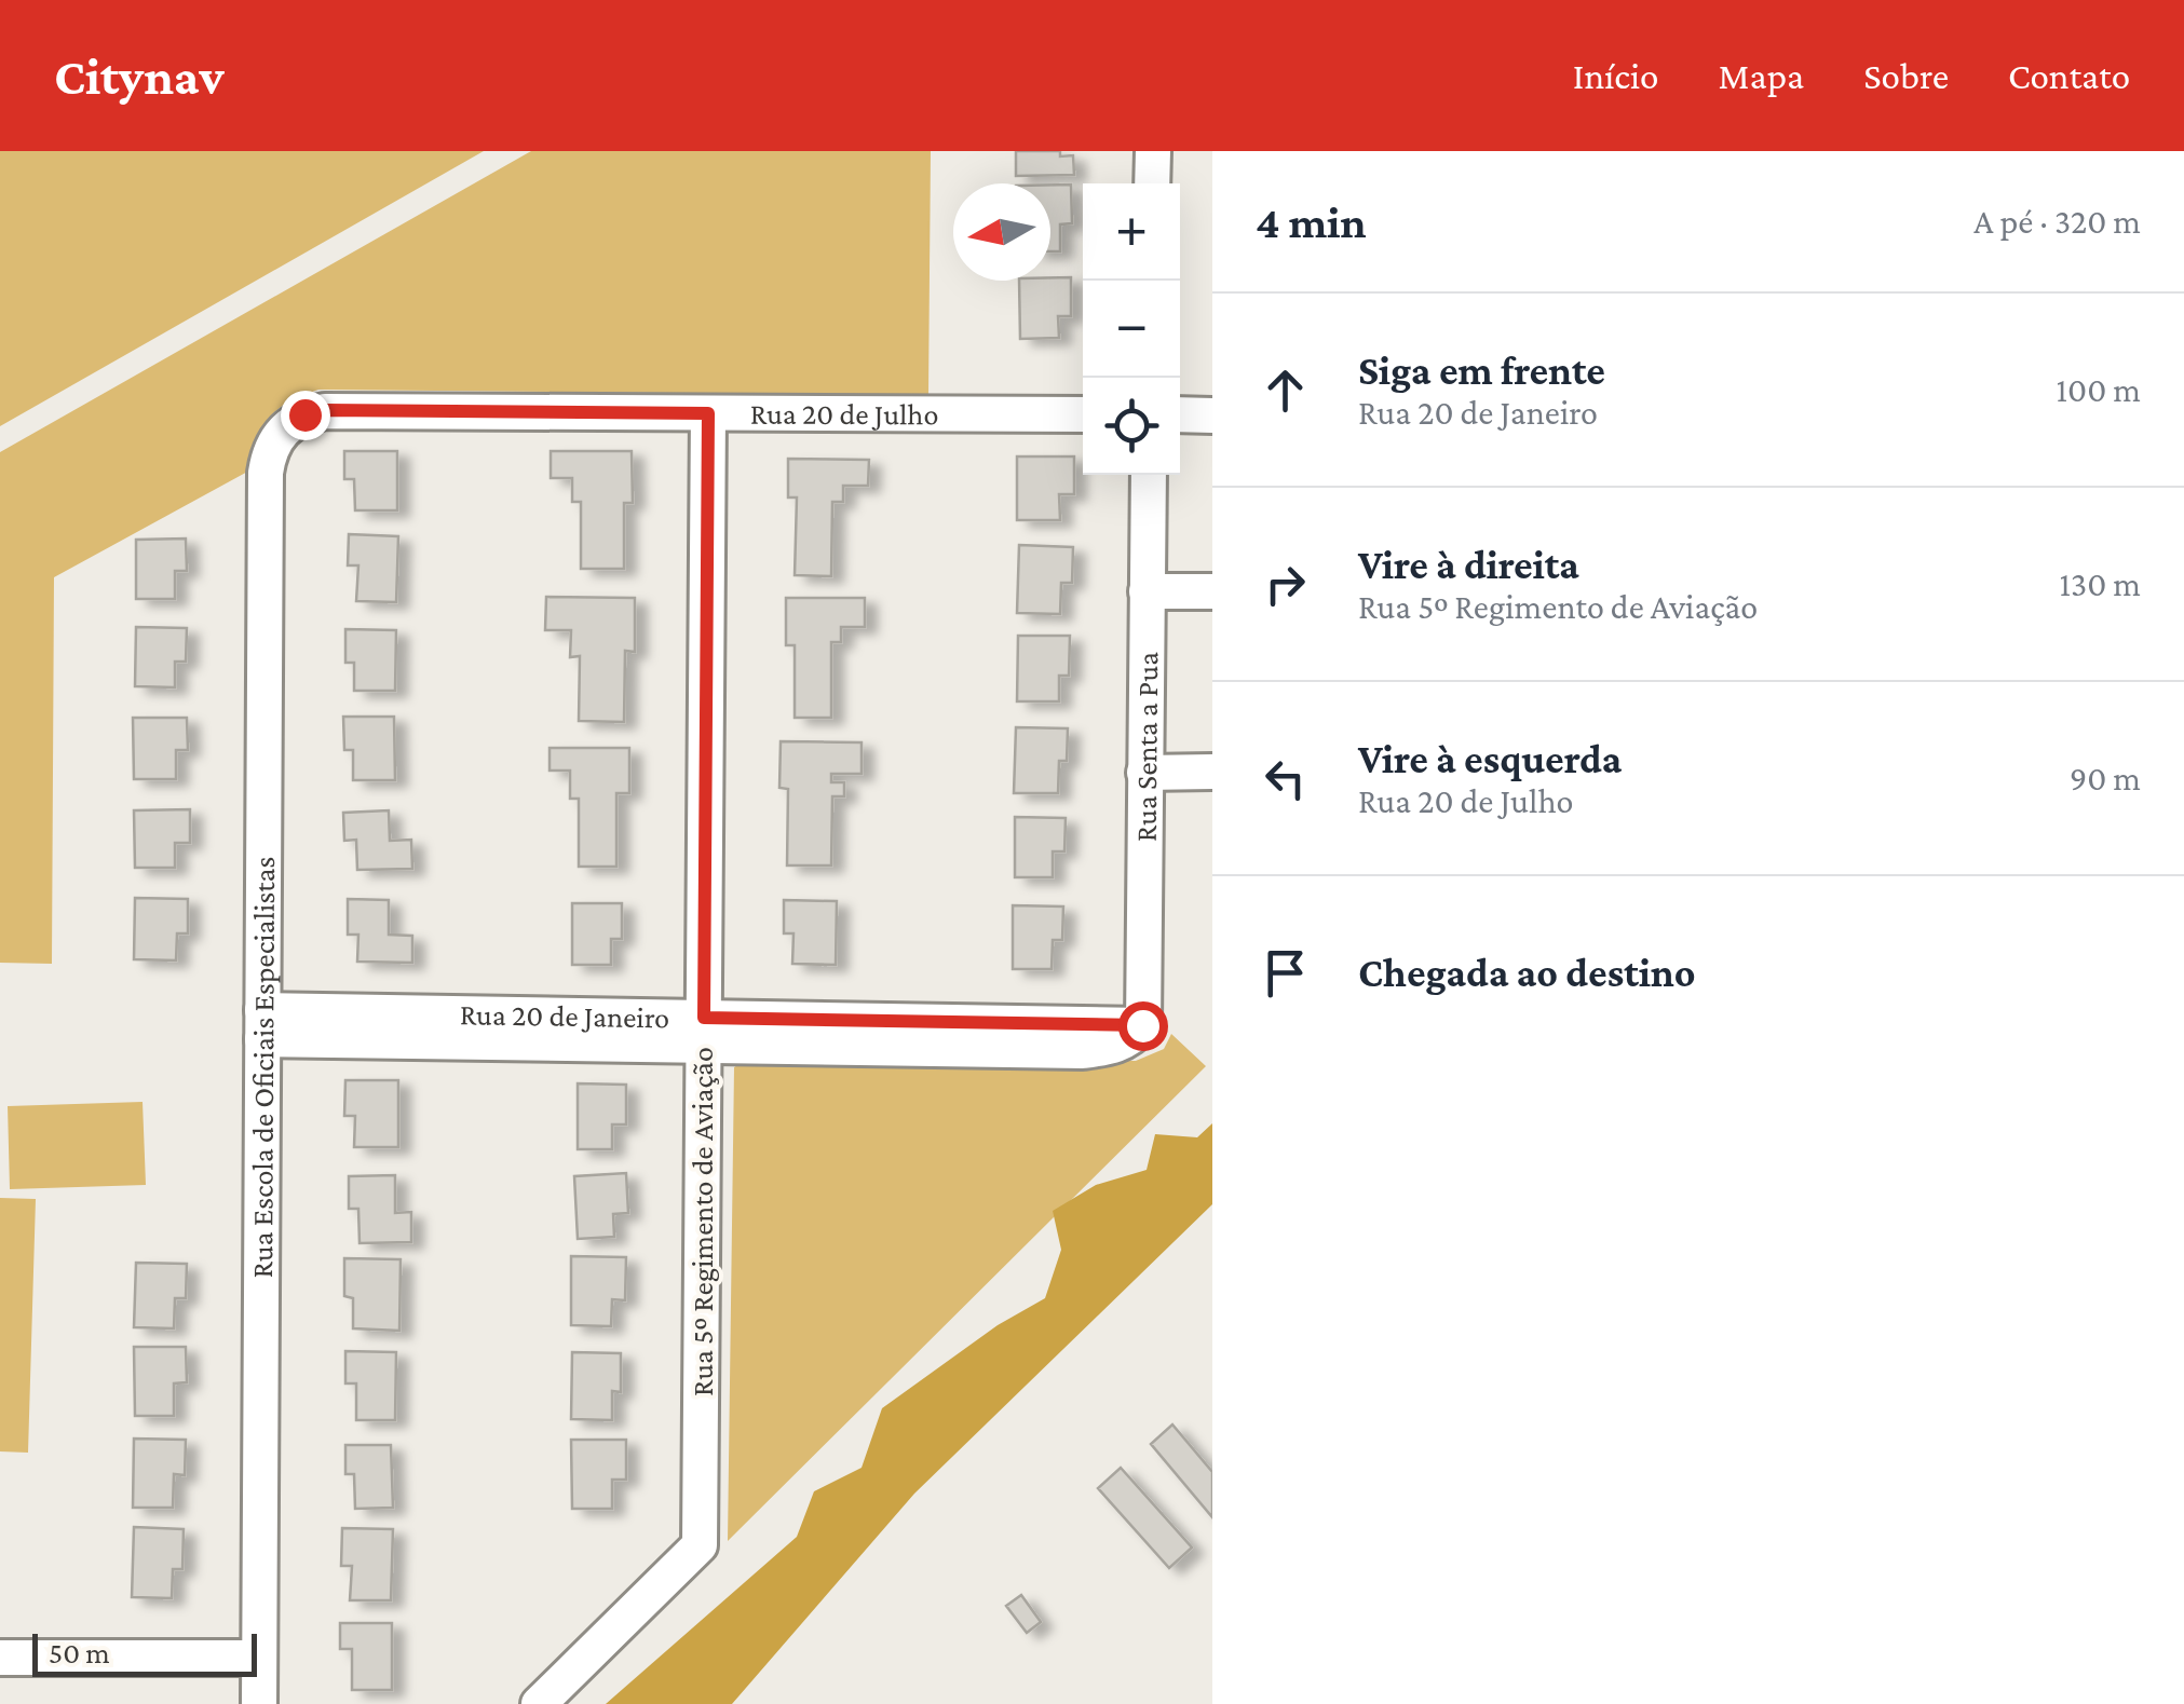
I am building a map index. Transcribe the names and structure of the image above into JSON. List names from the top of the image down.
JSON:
{
  "streets": {
    "street": [
      "Rua 20 de Julho",
      "Rua Senta a Pua",
      "Rua 20 de Janeiro",
      "Rua Escola de Oficiais Especialistas",
      "Rua 5º Regimento de Aviação"
    ]
  },
  "crossings": [
    ["Rua 20 de Julho", "Rua Escola de Oficiais Especialistas"],
    ["Rua 20 de Julho", "Rua 5º Regimento de Aviação"],
    ["Rua Senta a Pua", "Rua 20 de Janeiro"],
    ["Rua 20 de Janeiro", "Rua Escola de Oficiais Especialistas"],
    ["Rua 20 de Janeiro", "Rua 5º Regimento de Aviação"]
  ],
  "scale_bar": "50 m",
  "north": "left",
  "page": {
    "header": "Citynav",
    "nav": [
      "Início",
      "Mapa",
      "Sobre",
      "Contato"
    ],
    "heading": ["4 min", "A pé · 320 m"],
    "map_buttons": ["+", "−"],
    "list": [
      ["Siga em frente", "Rua 20 de Janeiro", "100 m"],
      ["Vire à direita", "Rua 5º Regimento de Aviação", "130 m"],
      ["Vire à esquerda", "Rua 20 de Julho", "90 m"],
      "Chegada ao destino"
    ],
    "scale": "50 m"
  }
}
